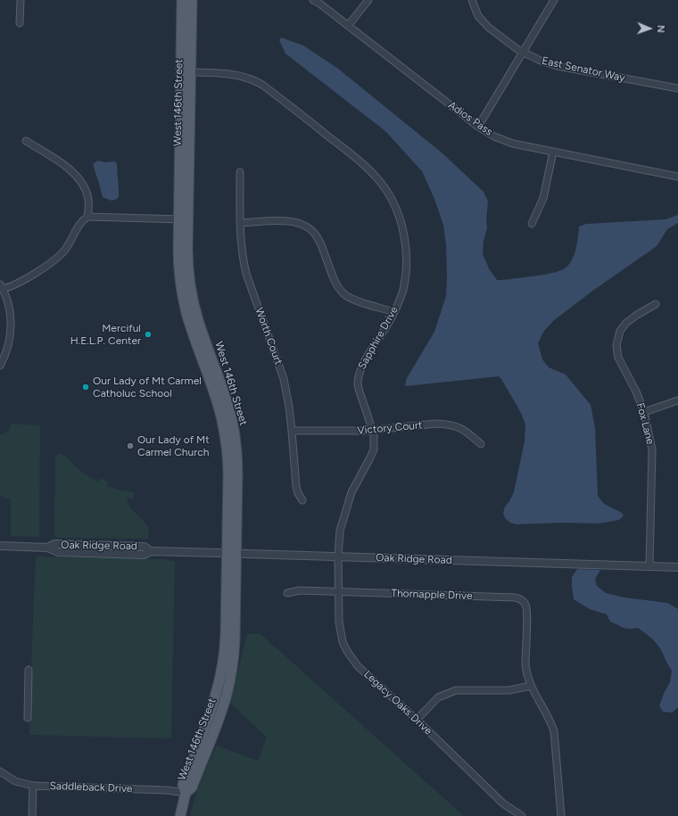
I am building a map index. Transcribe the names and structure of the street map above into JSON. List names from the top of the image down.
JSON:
{
  "streets": {
    "main road": ["West 146th Street"],
    "street": [
      "East Senator Way",
      "Adios Pass",
      "Worth Court",
      "Sapphire Drive",
      "Fox Lane",
      "Victory Court",
      "Oak Ridge Road",
      "Thornapple Drive",
      "Legacy Oaks Drive",
      "Saddleback Drive"
    ]
  },
  "crossings": [
    ["West 146th Street", "Sapphire Drive"],
    ["West 146th Street", "Oak Ridge Road"],
    ["West 146th Street", "Saddleback Drive"],
    ["Worth Court", "Victory Court"],
    ["Sapphire Drive", "Victory Court"],
    ["Sapphire Drive", "Oak Ridge Road"],
    ["Sapphire Drive", "Legacy Oaks Drive"],
    ["Fox Lane", "Oak Ridge Road"],
    ["Oak Ridge Road", "Legacy Oaks Drive"],
    ["Thornapple Drive", "Legacy Oaks Drive"]
  ],
  "places": ["Merciful H.E.L.P. Center", "Our Lady of Mt Carmel Catholuc School", "Our Lady of Mt Carmel Church"],
  "north": "right"
}
